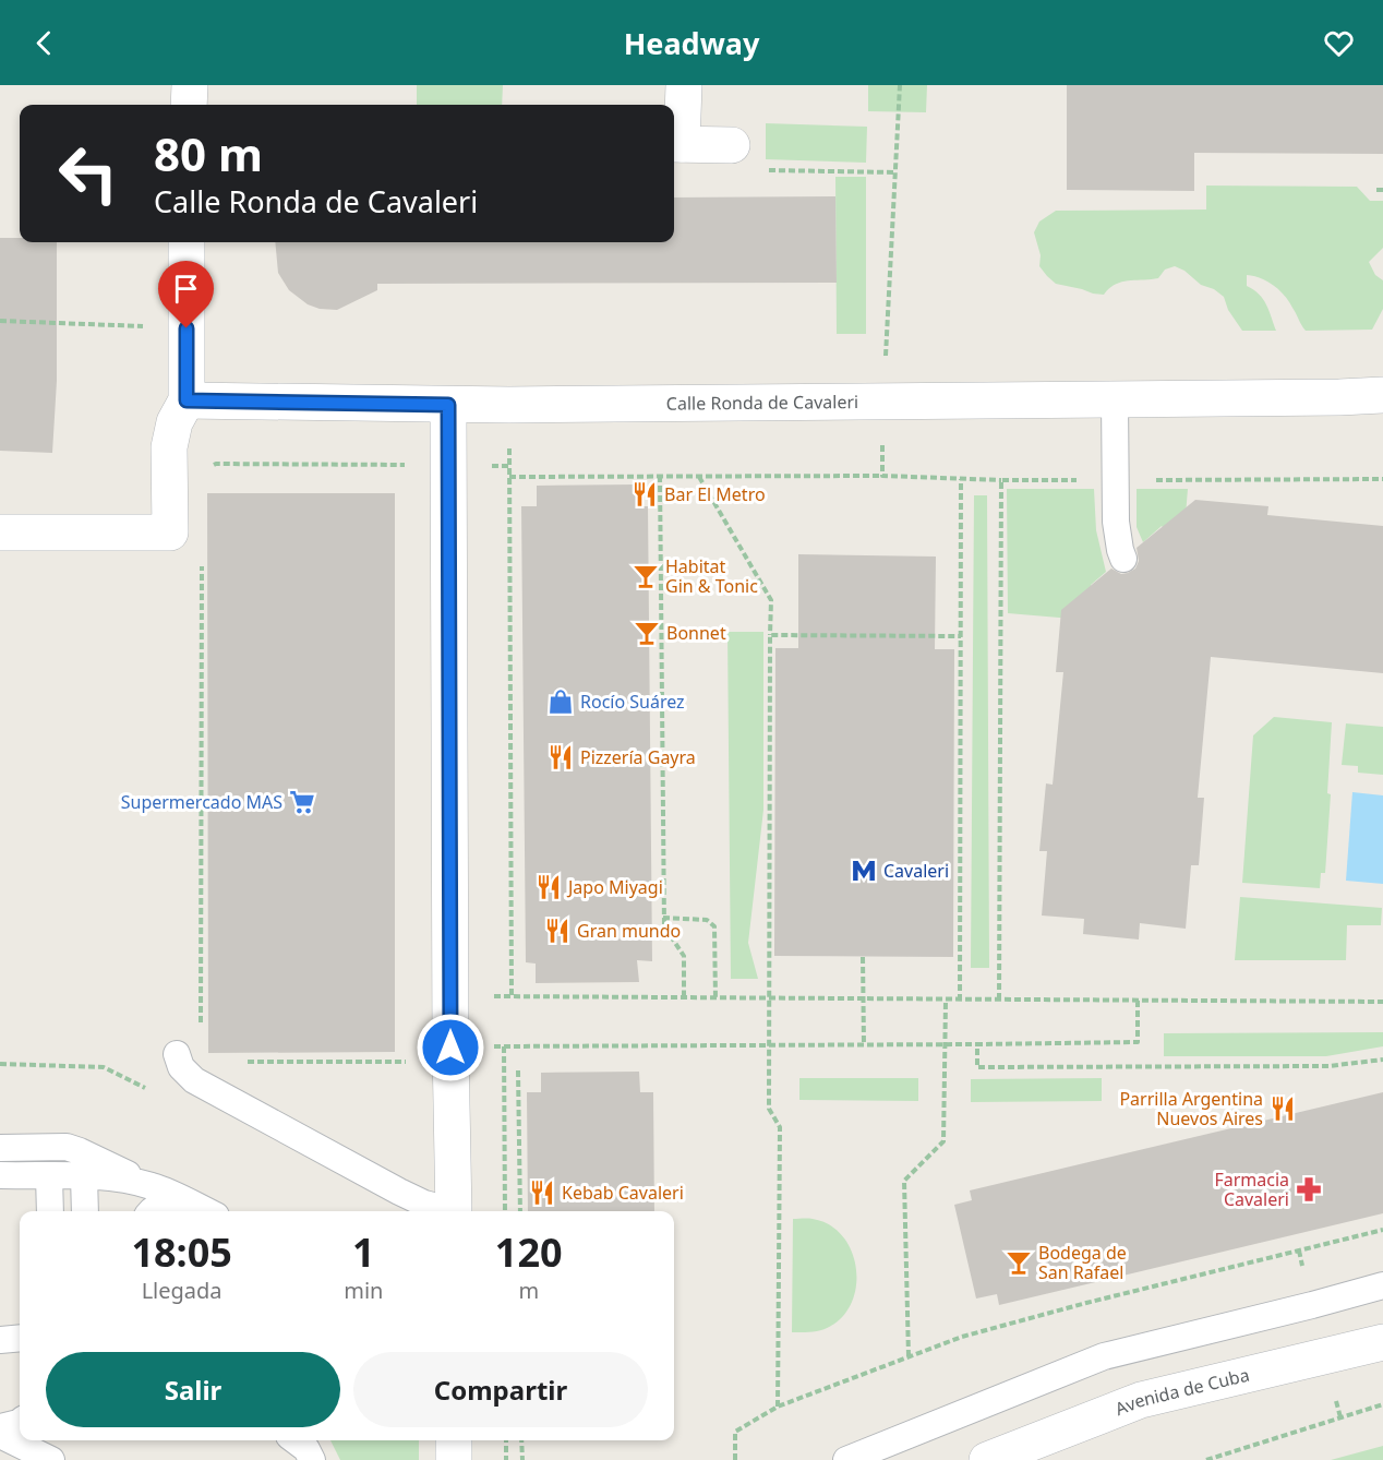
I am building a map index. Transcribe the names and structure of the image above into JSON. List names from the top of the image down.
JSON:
{
  "streets": {
    "street": ["Calle Ronda de Cavaleri", "Avenida de Cuba"]
  },
  "places": {
    "restaurant": [
      "Bar El Metro",
      "Pizzería Gayra",
      "Japo Miyagi",
      "Gran mundo",
      "Parrilla Argentina Nuevos Aires",
      "Kebab Cavaleri"
    ],
    "bar": ["Habitat Gin & Tonic", "Bonnet", "Bodega de San Rafael"],
    "shop": ["Rocío Suárez"],
    "supermarket": ["Supermercado MAS"],
    "metro station": ["Cavaleri"],
    "pharmacy": ["Farmacia Cavaleri"]
  },
  "page": {
    "header": "Headway",
    "turn": ["80 m", "Calle Ronda de Cavaleri"],
    "eta": [
      "18:05",
      "Llegada",
      "1",
      "min",
      "120",
      "m"
    ],
    "buttons": ["Salir", "Compartir"]
  }
}
